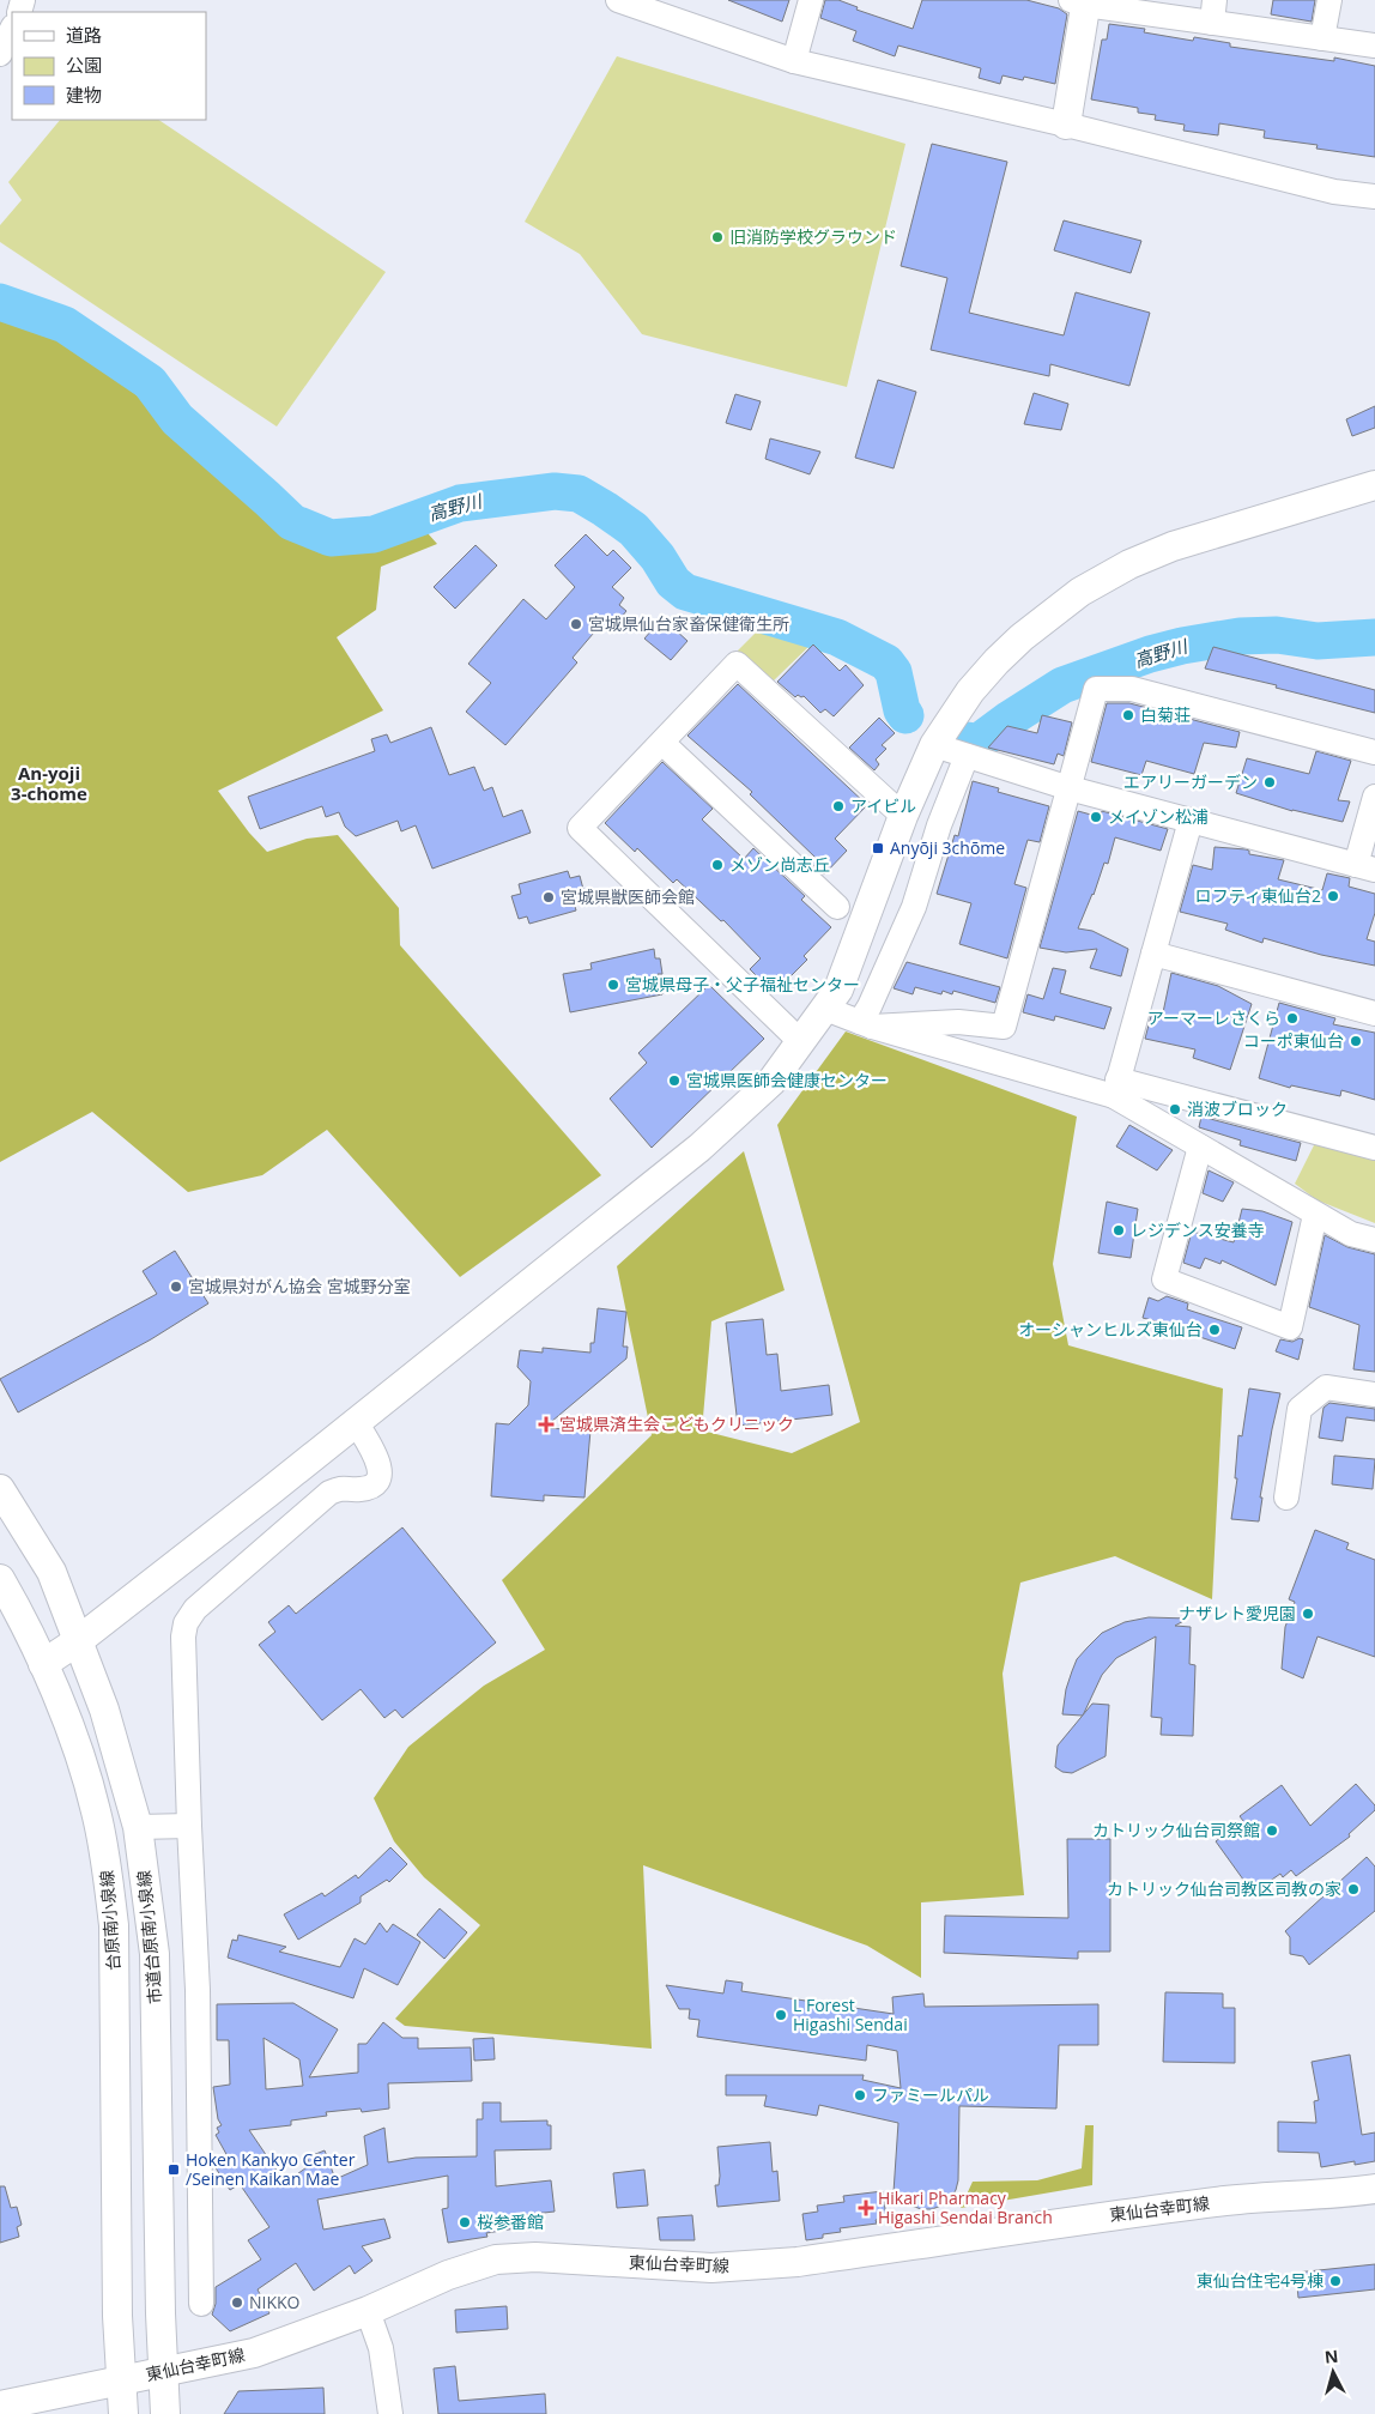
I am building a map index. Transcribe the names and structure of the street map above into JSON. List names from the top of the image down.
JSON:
{
  "streets": {
    "street": ["台原南小泉線", "市道台原南小泉線", "東仙台幸町線"]
  },
  "crossings": [
    ["台原南小泉線", "東仙台幸町線"],
    ["市道台原南小泉線", "東仙台幸町線"]
  ],
  "districts": ["An-yoji 3-chome"],
  "water": ["高野川"],
  "places": {
    "other": [
      "旧消防学校グラウンド",
      "宮城県仙台家畜保健衛生所",
      "白菊荘",
      "エアリーガーデン",
      "アイビル",
      "メイゾン松浦",
      "メゾン尚志丘",
      "ロフティ東仙台2",
      "宮城県獣医師会館",
      "宮城県母子・父子福祉センター",
      "アーマーレさくら",
      "コーポ東仙台",
      "宮城県医師会健康センター",
      "消波ブロック",
      "レジデンス安養寺",
      "宮城県対がん協会 宮城野分室",
      "オーシャンヒルズ東仙台",
      "ナザレト愛児園",
      "カトリック仙台司祭館",
      "カトリック仙台司教区司教の家",
      "L Forest Higashi Sendai",
      "ファミールパル",
      "桜参番館",
      "東仙台住宅4号棟",
      "NIKKO"
    ],
    "transit": ["Anyōji 3chōme", "Hoken Kankyo Center /Seinen Kaikan Mae"],
    "health": ["宮城県済生会こどもクリニック", "Hikari Pharmacy Higashi Sendai Branch"]
  },
  "legend": ["道路", "公園", "建物"],
  "north": "top"
}
